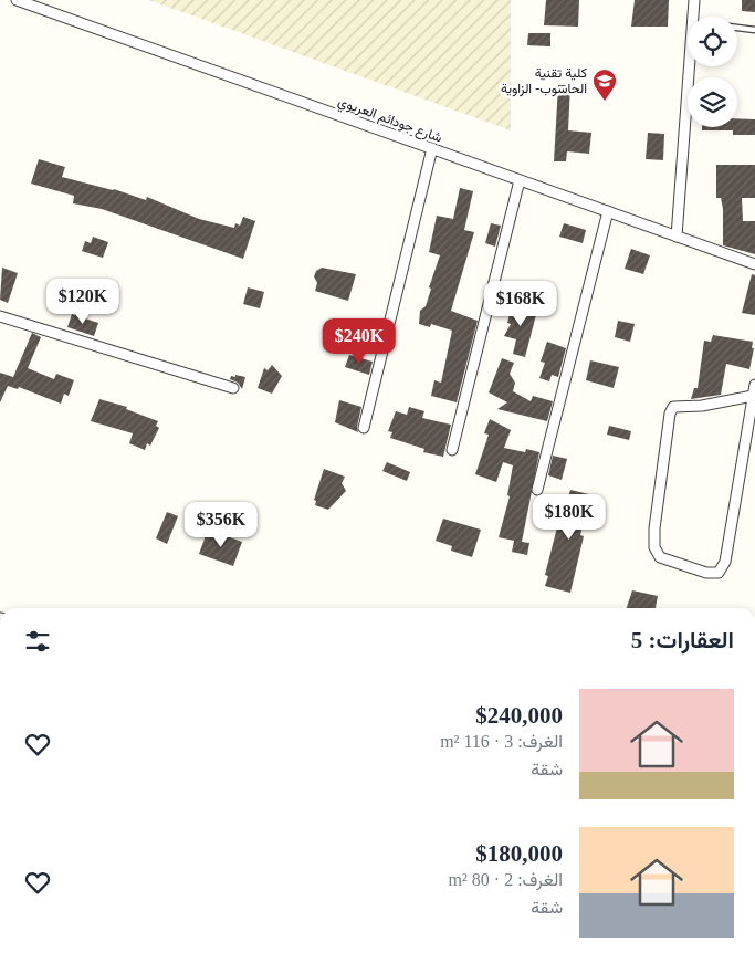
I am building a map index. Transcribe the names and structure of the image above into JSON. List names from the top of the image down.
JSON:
{
  "streets": {
    "street": ["شارع جودائم العريوي"]
  },
  "places": {
    "school or university": ["كلية تقنية الحاسوب- الزاوية"]
  },
  "page": {
    "price": [
      "$120K",
      "$168K",
      "$240K",
      "$180K",
      "$356K"
    ],
    "heading": "العقارات: 5",
    "list": [
      {
        "name": "$240,000",
        "note": "الغرف: 3 · 116 m² · شقة"
      },
      {
        "name": "$180,000",
        "note": "الغرف: 2 · 80 m² · شقة"
      }
    ]
  }
}
